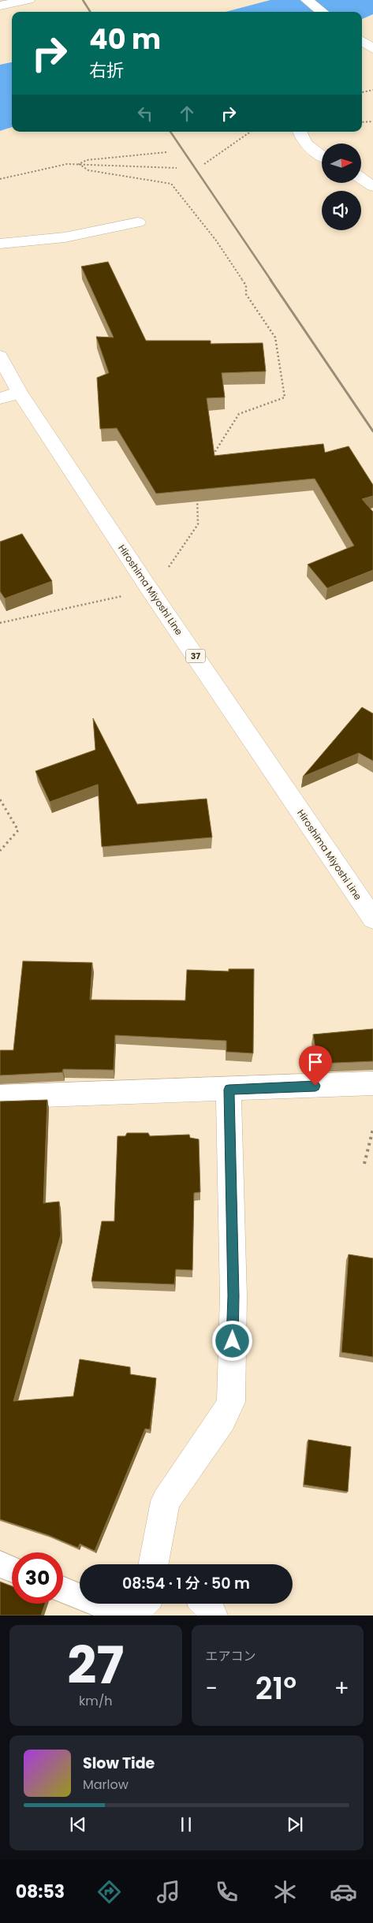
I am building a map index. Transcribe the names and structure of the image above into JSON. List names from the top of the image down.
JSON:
{
  "streets": {
    "street": ["Hiroshima Miyoshi Line", "37"]
  },
  "north": "right",
  "page": {
    "turn": ["40 m", "右折"],
    "limit": "30",
    "trip": "08:54 · 1 分 · 50 m",
    "tile": [
      ["27", "km/h"],
      "エアコン"
    ],
    "heat": ["−", "21°", "+"],
    "song": ["Slow Tide", "Marlow"],
    "tabs": "08:53"
  }
}
